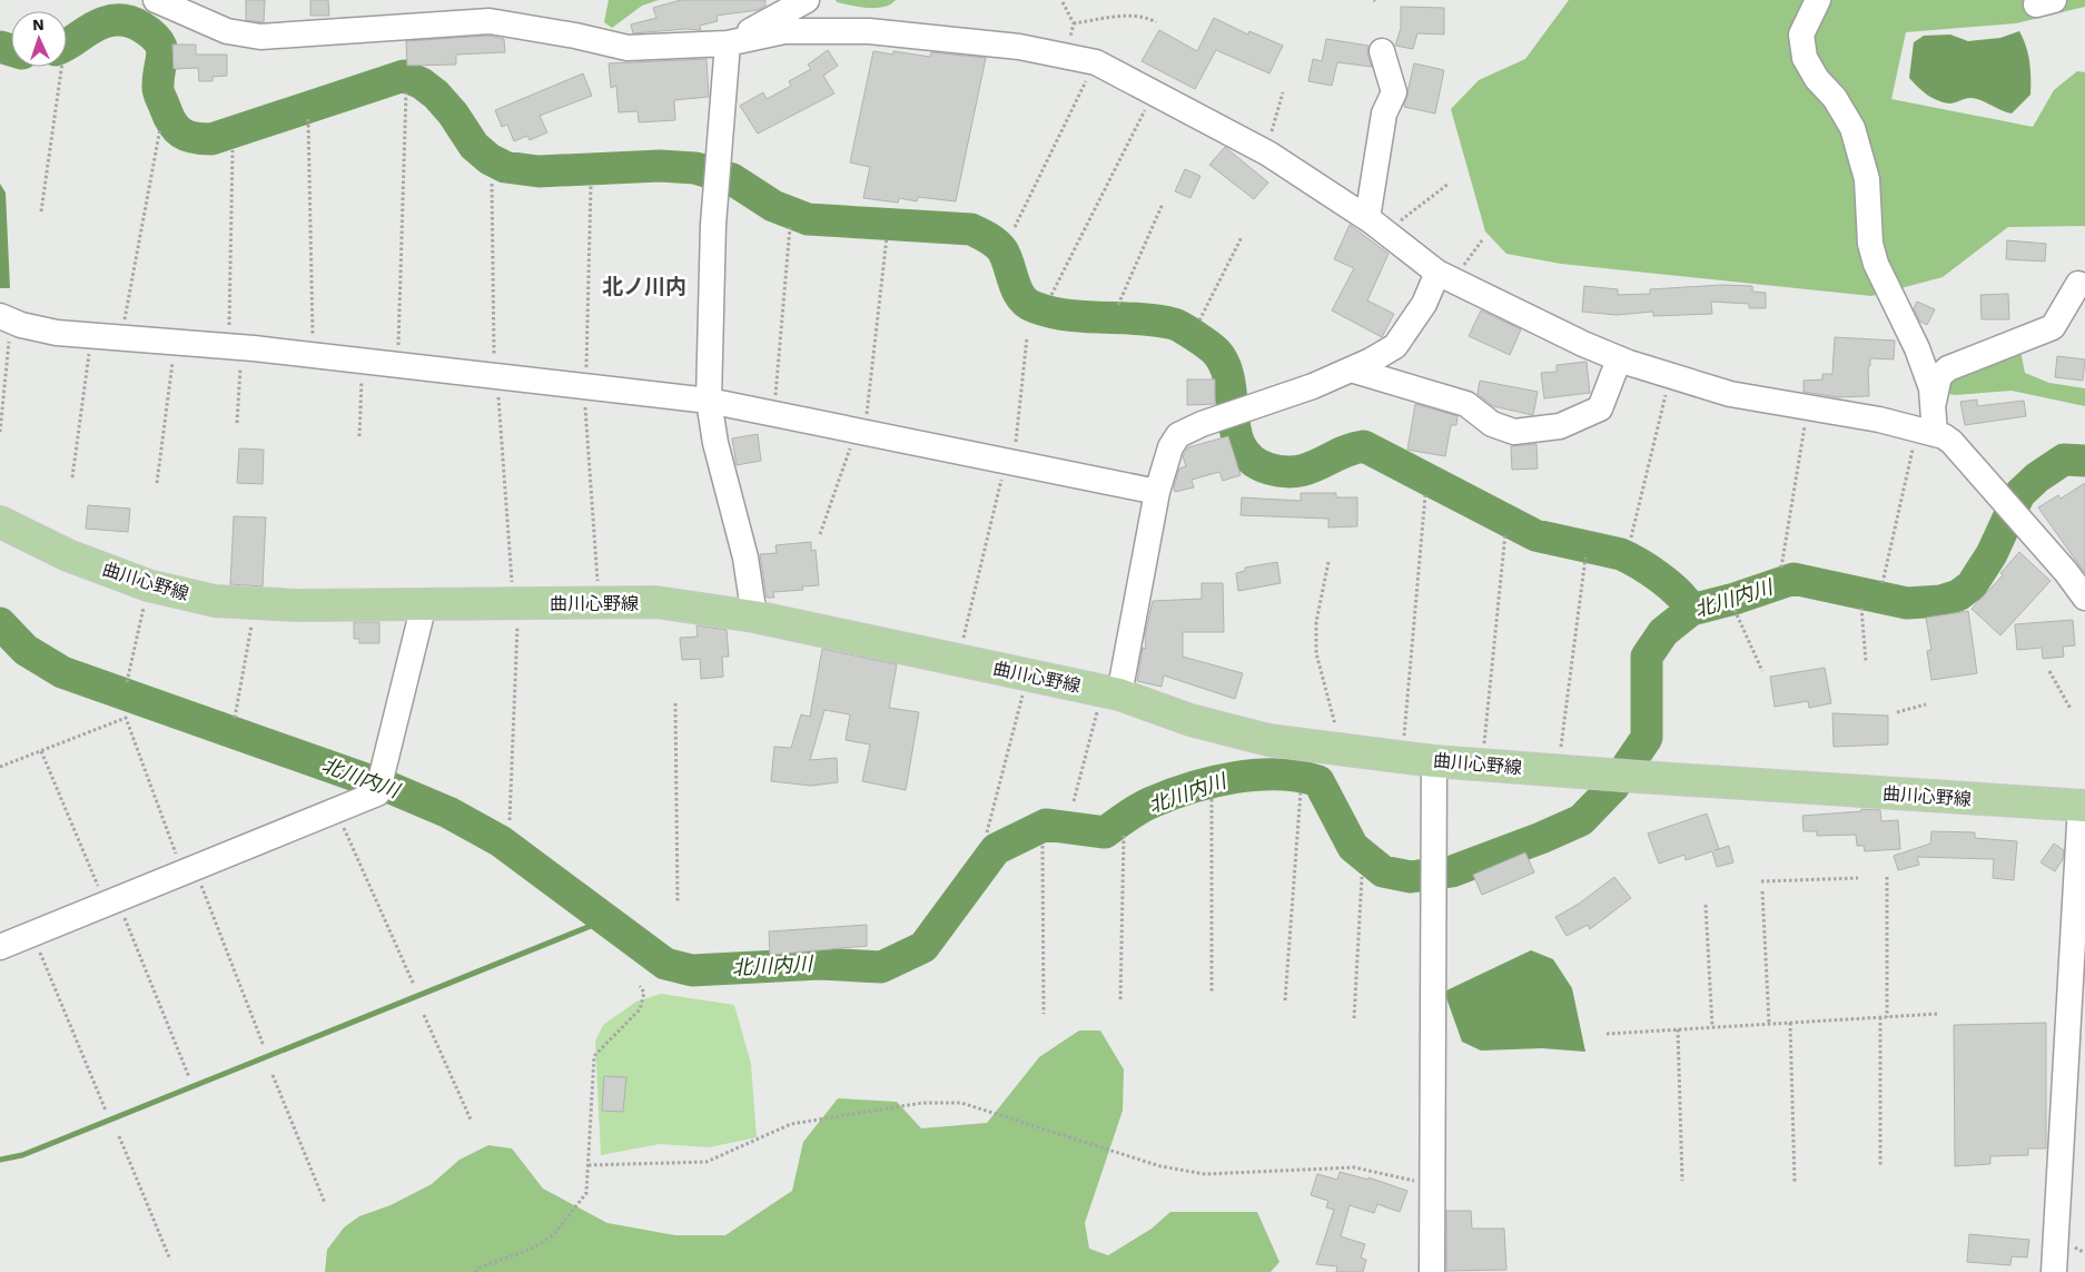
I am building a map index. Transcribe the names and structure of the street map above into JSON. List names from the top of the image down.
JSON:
{
  "streets": {
    "main road": ["曲川心野線"]
  },
  "districts": ["北ノ川内"],
  "water": ["北川内川"],
  "north": "top"
}
